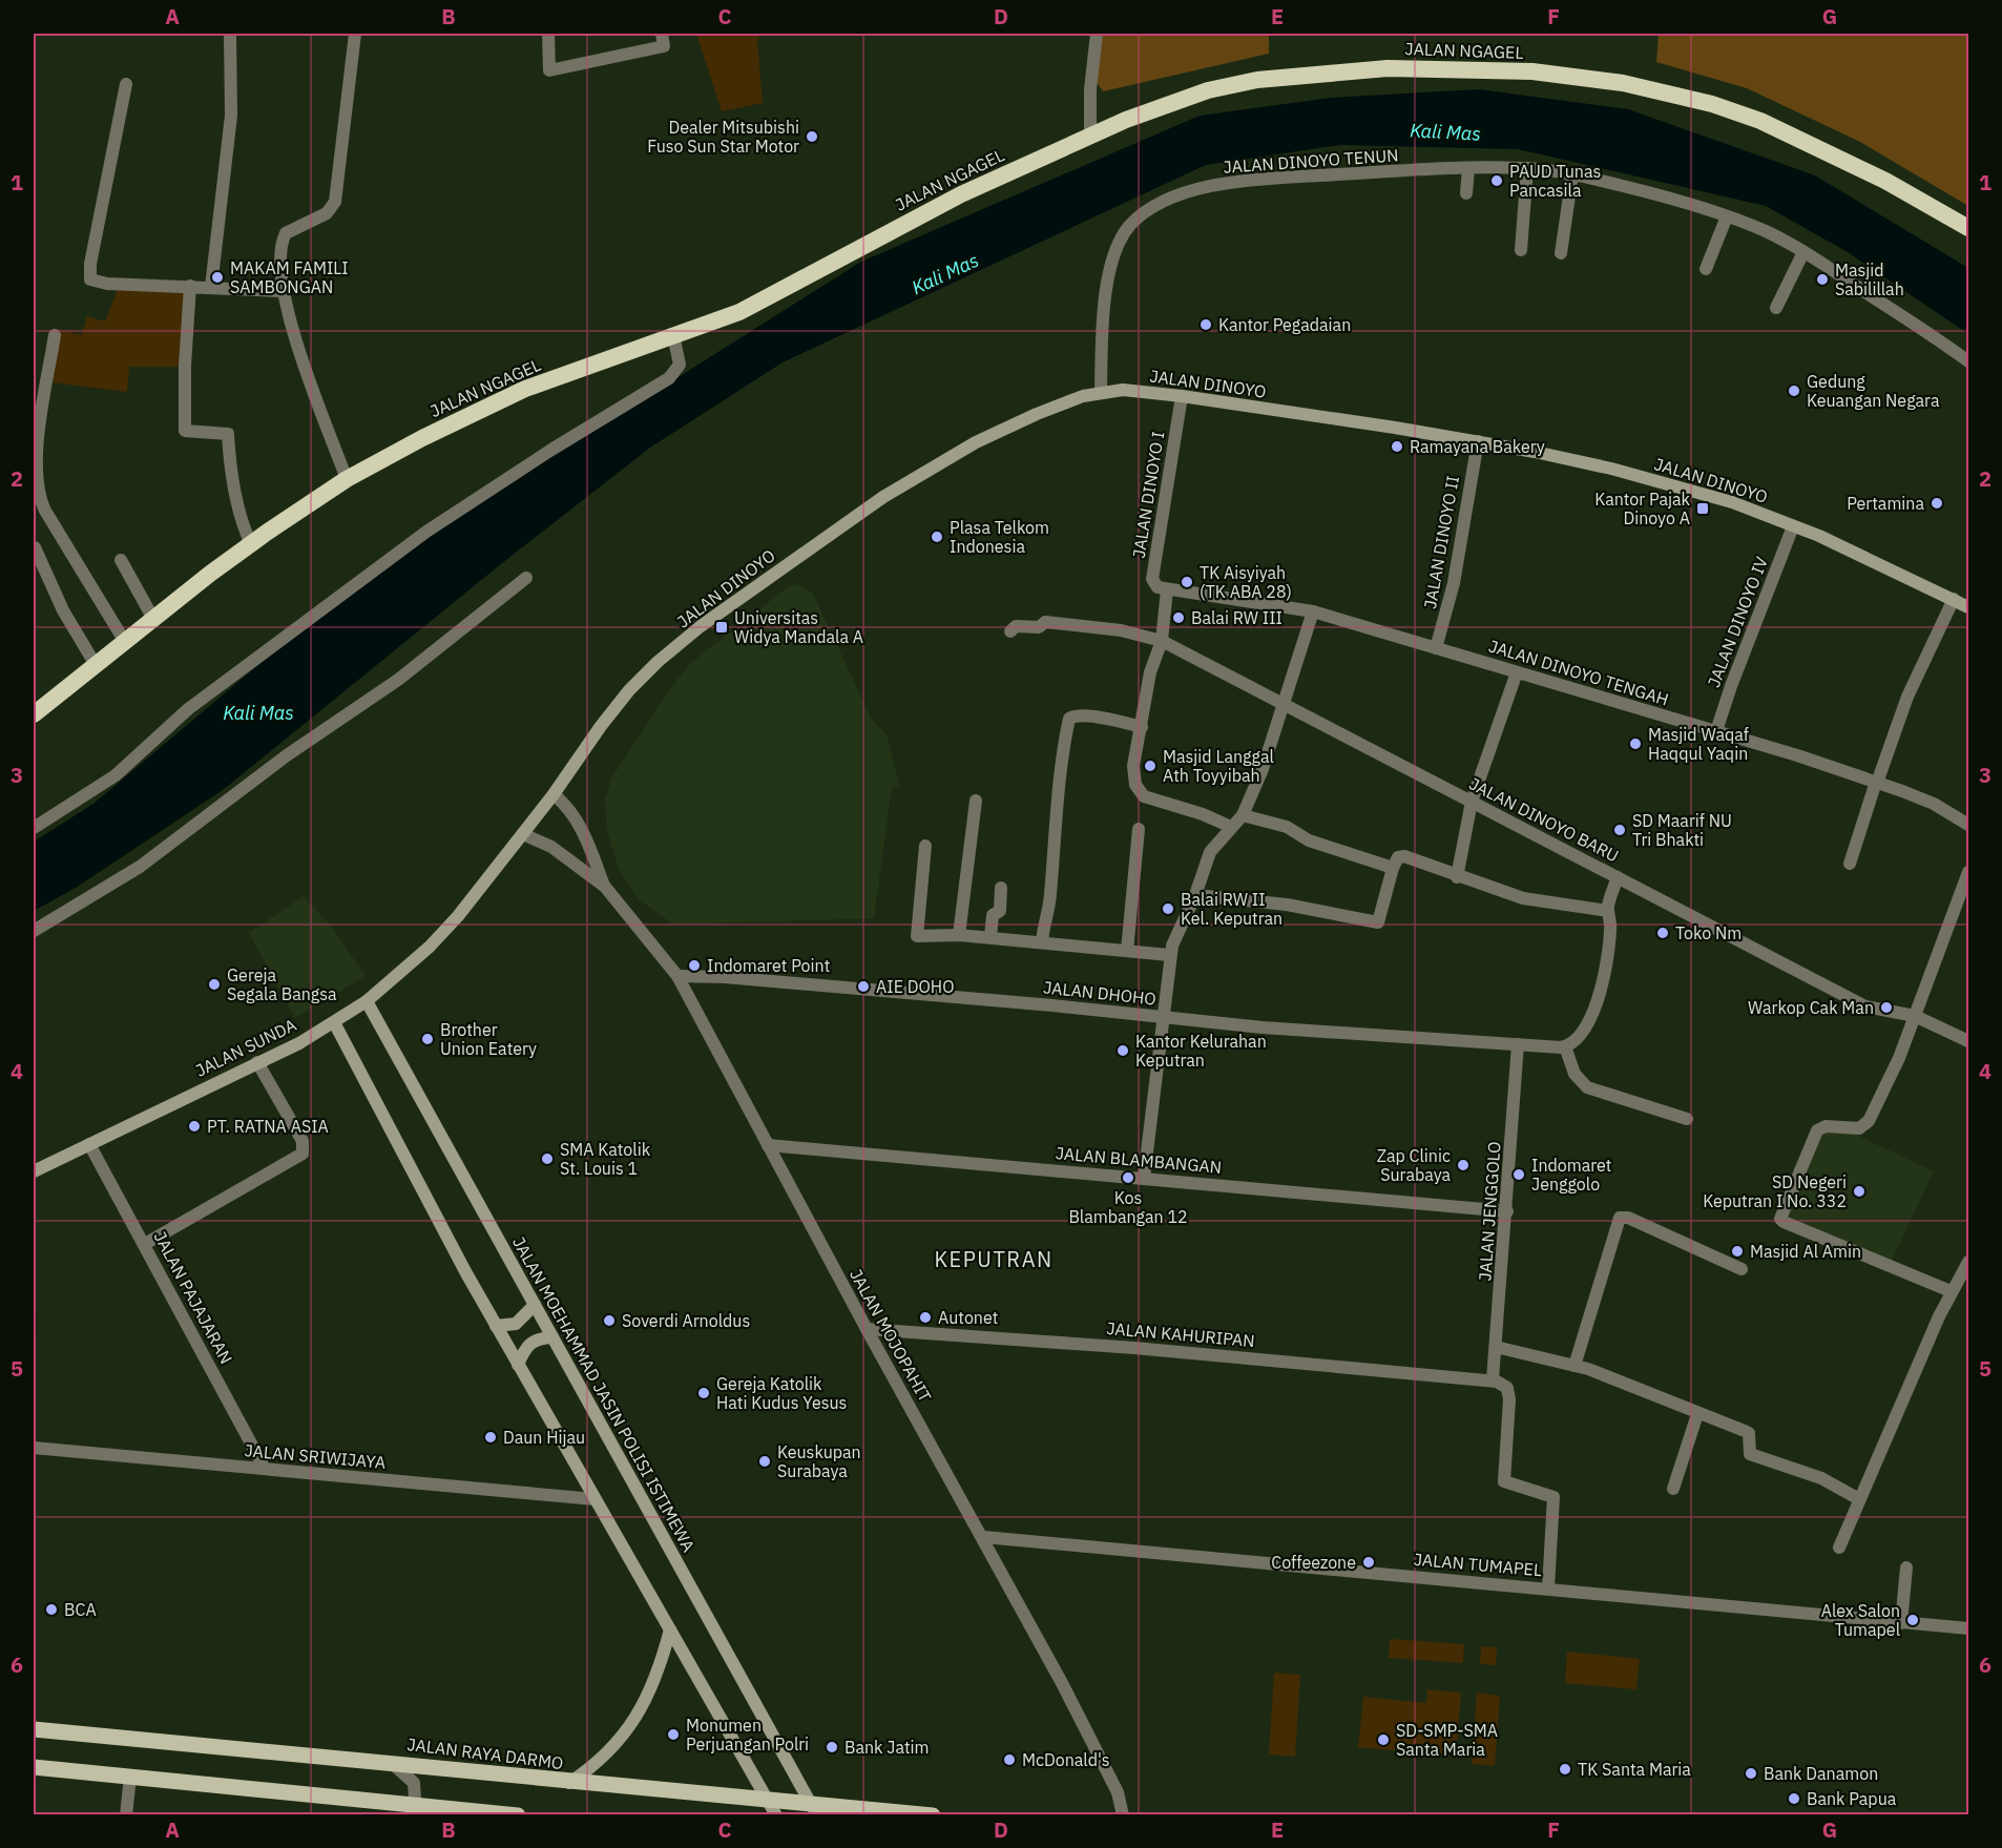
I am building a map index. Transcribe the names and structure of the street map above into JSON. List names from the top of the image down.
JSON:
{
  "streets": {
    "highway": ["JALAN NGAGEL"],
    "main road": [
      "JALAN DINOYO",
      "JALAN SUNDA",
      "JALAN MOEHAMMAD JASIN POLISI ISTIMEWA",
      "JALAN RAYA DARMO"
    ],
    "street": [
      "JALAN DINOYO TENUN",
      "JALAN DINOYO I",
      "JALAN DINOYO II",
      "JALAN DINOYO IV",
      "JALAN DINOYO TENGAH",
      "JALAN DINOYO BARU",
      "JALAN DHOHO",
      "JALAN BLAMBANGAN",
      "JALAN JENGGOLO",
      "JALAN PAJAJARAN",
      "JALAN KAHURIPAN",
      "JALAN MOJOPAHIT",
      "JALAN SRIWIJAYA",
      "JALAN TUMAPEL"
    ]
  },
  "crossings": [
    ["JALAN DINOYO TENUN", "JALAN DINOYO"],
    ["JALAN DINOYO", "JALAN DINOYO I"],
    ["JALAN DINOYO", "JALAN DINOYO II"],
    ["JALAN DINOYO", "JALAN DINOYO IV"],
    ["JALAN DINOYO", "JALAN SUNDA"],
    ["JALAN DINOYO", "JALAN MOJOPAHIT"],
    ["JALAN DINOYO I", "JALAN DINOYO TENGAH"],
    ["JALAN DINOYO II", "JALAN DINOYO TENGAH"],
    ["JALAN DINOYO IV", "JALAN DINOYO TENGAH"],
    ["JALAN DHOHO", "JALAN JENGGOLO"],
    ["JALAN DHOHO", "JALAN MOJOPAHIT"],
    ["JALAN SUNDA", "JALAN PAJAJARAN"],
    ["JALAN SUNDA", "JALAN MOJOPAHIT"],
    ["JALAN SUNDA", "JALAN MOEHAMMAD JASIN POLISI ISTIMEWA"],
    ["JALAN BLAMBANGAN", "JALAN JENGGOLO"],
    ["JALAN BLAMBANGAN", "JALAN MOJOPAHIT"],
    ["JALAN JENGGOLO", "JALAN KAHURIPAN"],
    ["JALAN PAJAJARAN", "JALAN SRIWIJAYA"],
    ["JALAN KAHURIPAN", "JALAN MOJOPAHIT"],
    ["JALAN MOJOPAHIT", "JALAN TUMAPEL"],
    ["JALAN MOEHAMMAD JASIN POLISI ISTIMEWA", "JALAN RAYA DARMO"]
  ],
  "districts": ["KEPUTRAN"],
  "water": ["Kali Mas"],
  "places": {
    "other": [
      "Dealer Mitsubishi Fuso Sun Star Motor",
      "PAUD Tunas Pancasila",
      "MAKAM FAMILI SAMBONGAN",
      "Masjid Sabilillah",
      "Kantor Pegadaian",
      "Gedung Keuangan Negara",
      "Ramayana Bakery",
      "Pertamina",
      "Plasa Telkom Indonesia",
      "TK Aisyiyah (TK ABA 28)",
      "Balai RW III",
      "Masjid Waqaf Haqqul Yaqin",
      "Masjid Langgal Ath Toyyibah",
      "SD Maarif NU Tri Bhakti",
      "Balai RW II Kel. Keputran",
      "Toko Nm",
      "Indomaret Point",
      "Gereja Segala Bangsa",
      "AIE DOHO",
      "Warkop Cak Man",
      "Brother Union Eatery",
      "Kantor Kelurahan Keputran",
      "PT. RATNA ASIA",
      "SMA Katolik St. Louis 1",
      "Zap Clinic Surabaya",
      "Indomaret Jenggolo",
      "Kos Blambangan 12",
      "SD Negeri Keputran I No. 332",
      "Masjid Al Amin",
      "Autonet",
      "Soverdi Arnoldus",
      "Gereja Katolik Hati Kudus Yesus",
      "Daun Hijau",
      "Keuskupan Surabaya",
      "Coffeezone",
      "BCA",
      "Alex Salon Tumapel",
      "Monumen Perjuangan Polri",
      "SD-SMP-SMA Santa Maria",
      "Bank Jatim",
      "McDonald's",
      "TK Santa Maria",
      "Bank Danamon",
      "Bank Papua"
    ],
    "transit": ["Kantor Pajak Dinoyo A", "Universitas Widya Mandala A"]
  },
  "grid": {
    "columns": [
      "A",
      "B",
      "C",
      "D",
      "E",
      "F",
      "G"
    ],
    "rows": [
      "1",
      "2",
      "3",
      "4",
      "5",
      "6"
    ]
  }
}
